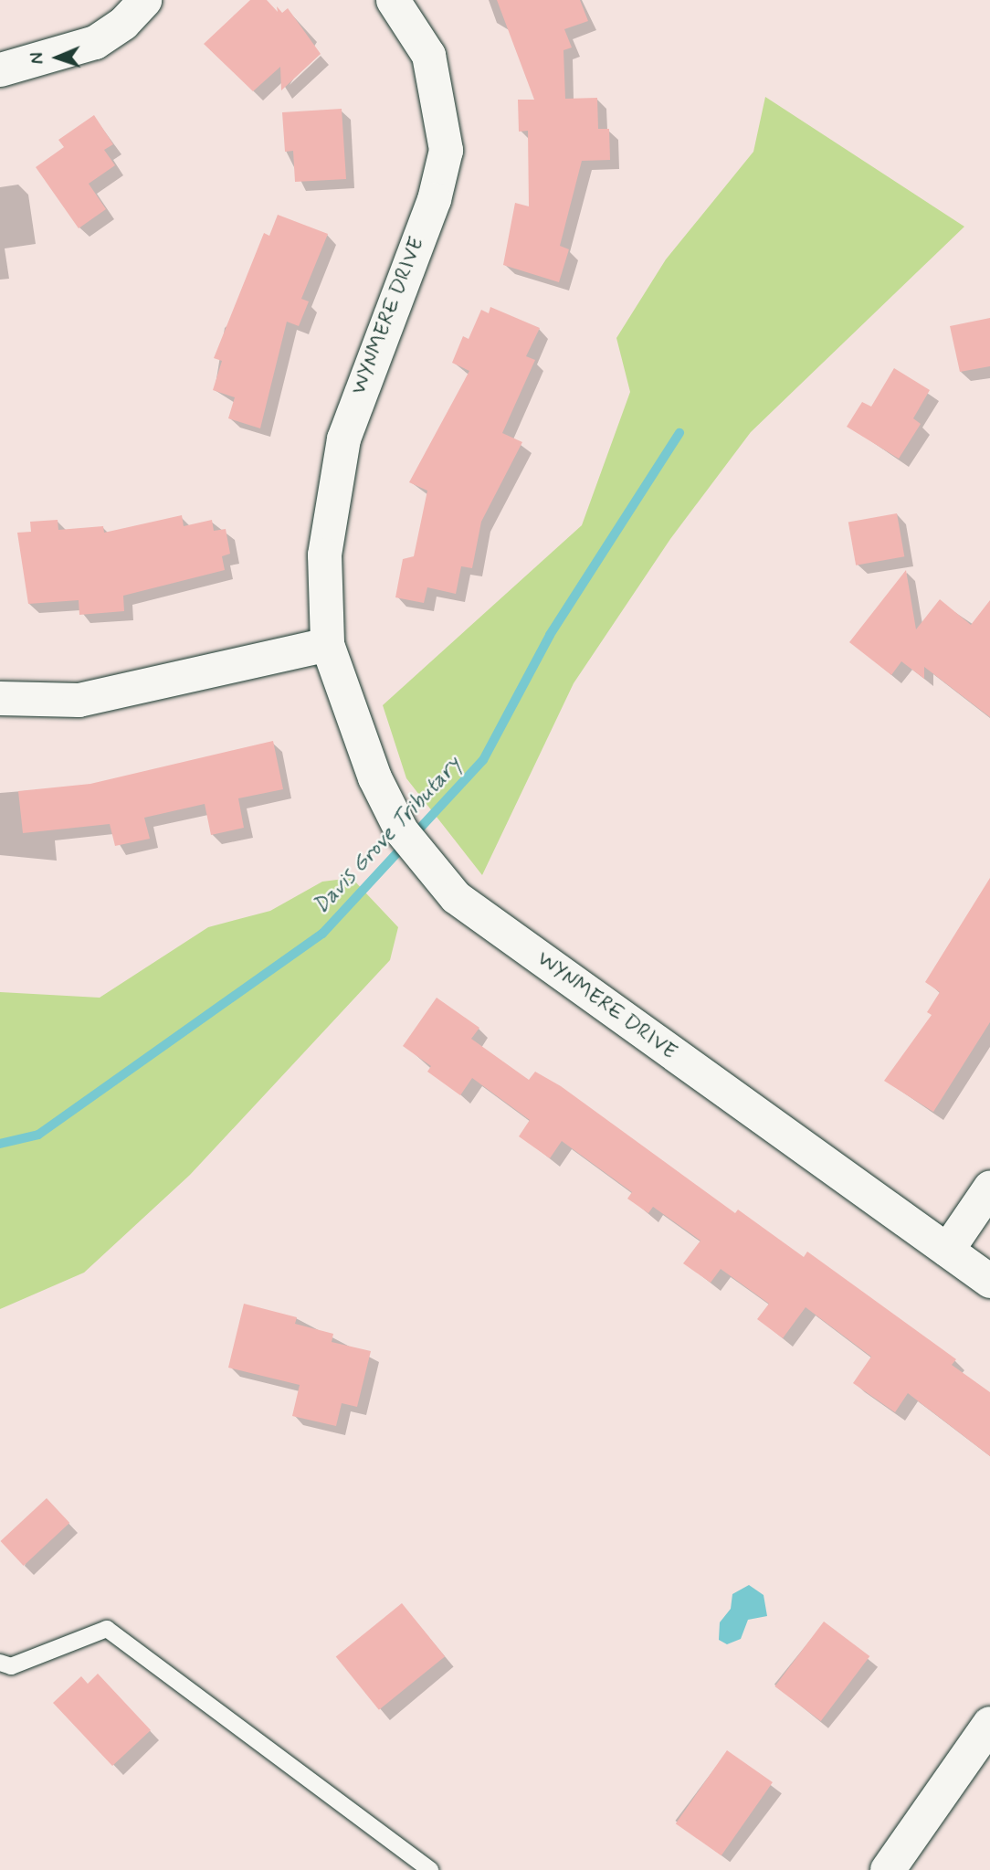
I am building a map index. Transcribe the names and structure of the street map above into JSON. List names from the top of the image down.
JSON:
{
  "streets": {
    "street": ["WYNMERE DRIVE"]
  },
  "water": ["Davis Grove Tributary"],
  "north": "left"
}
